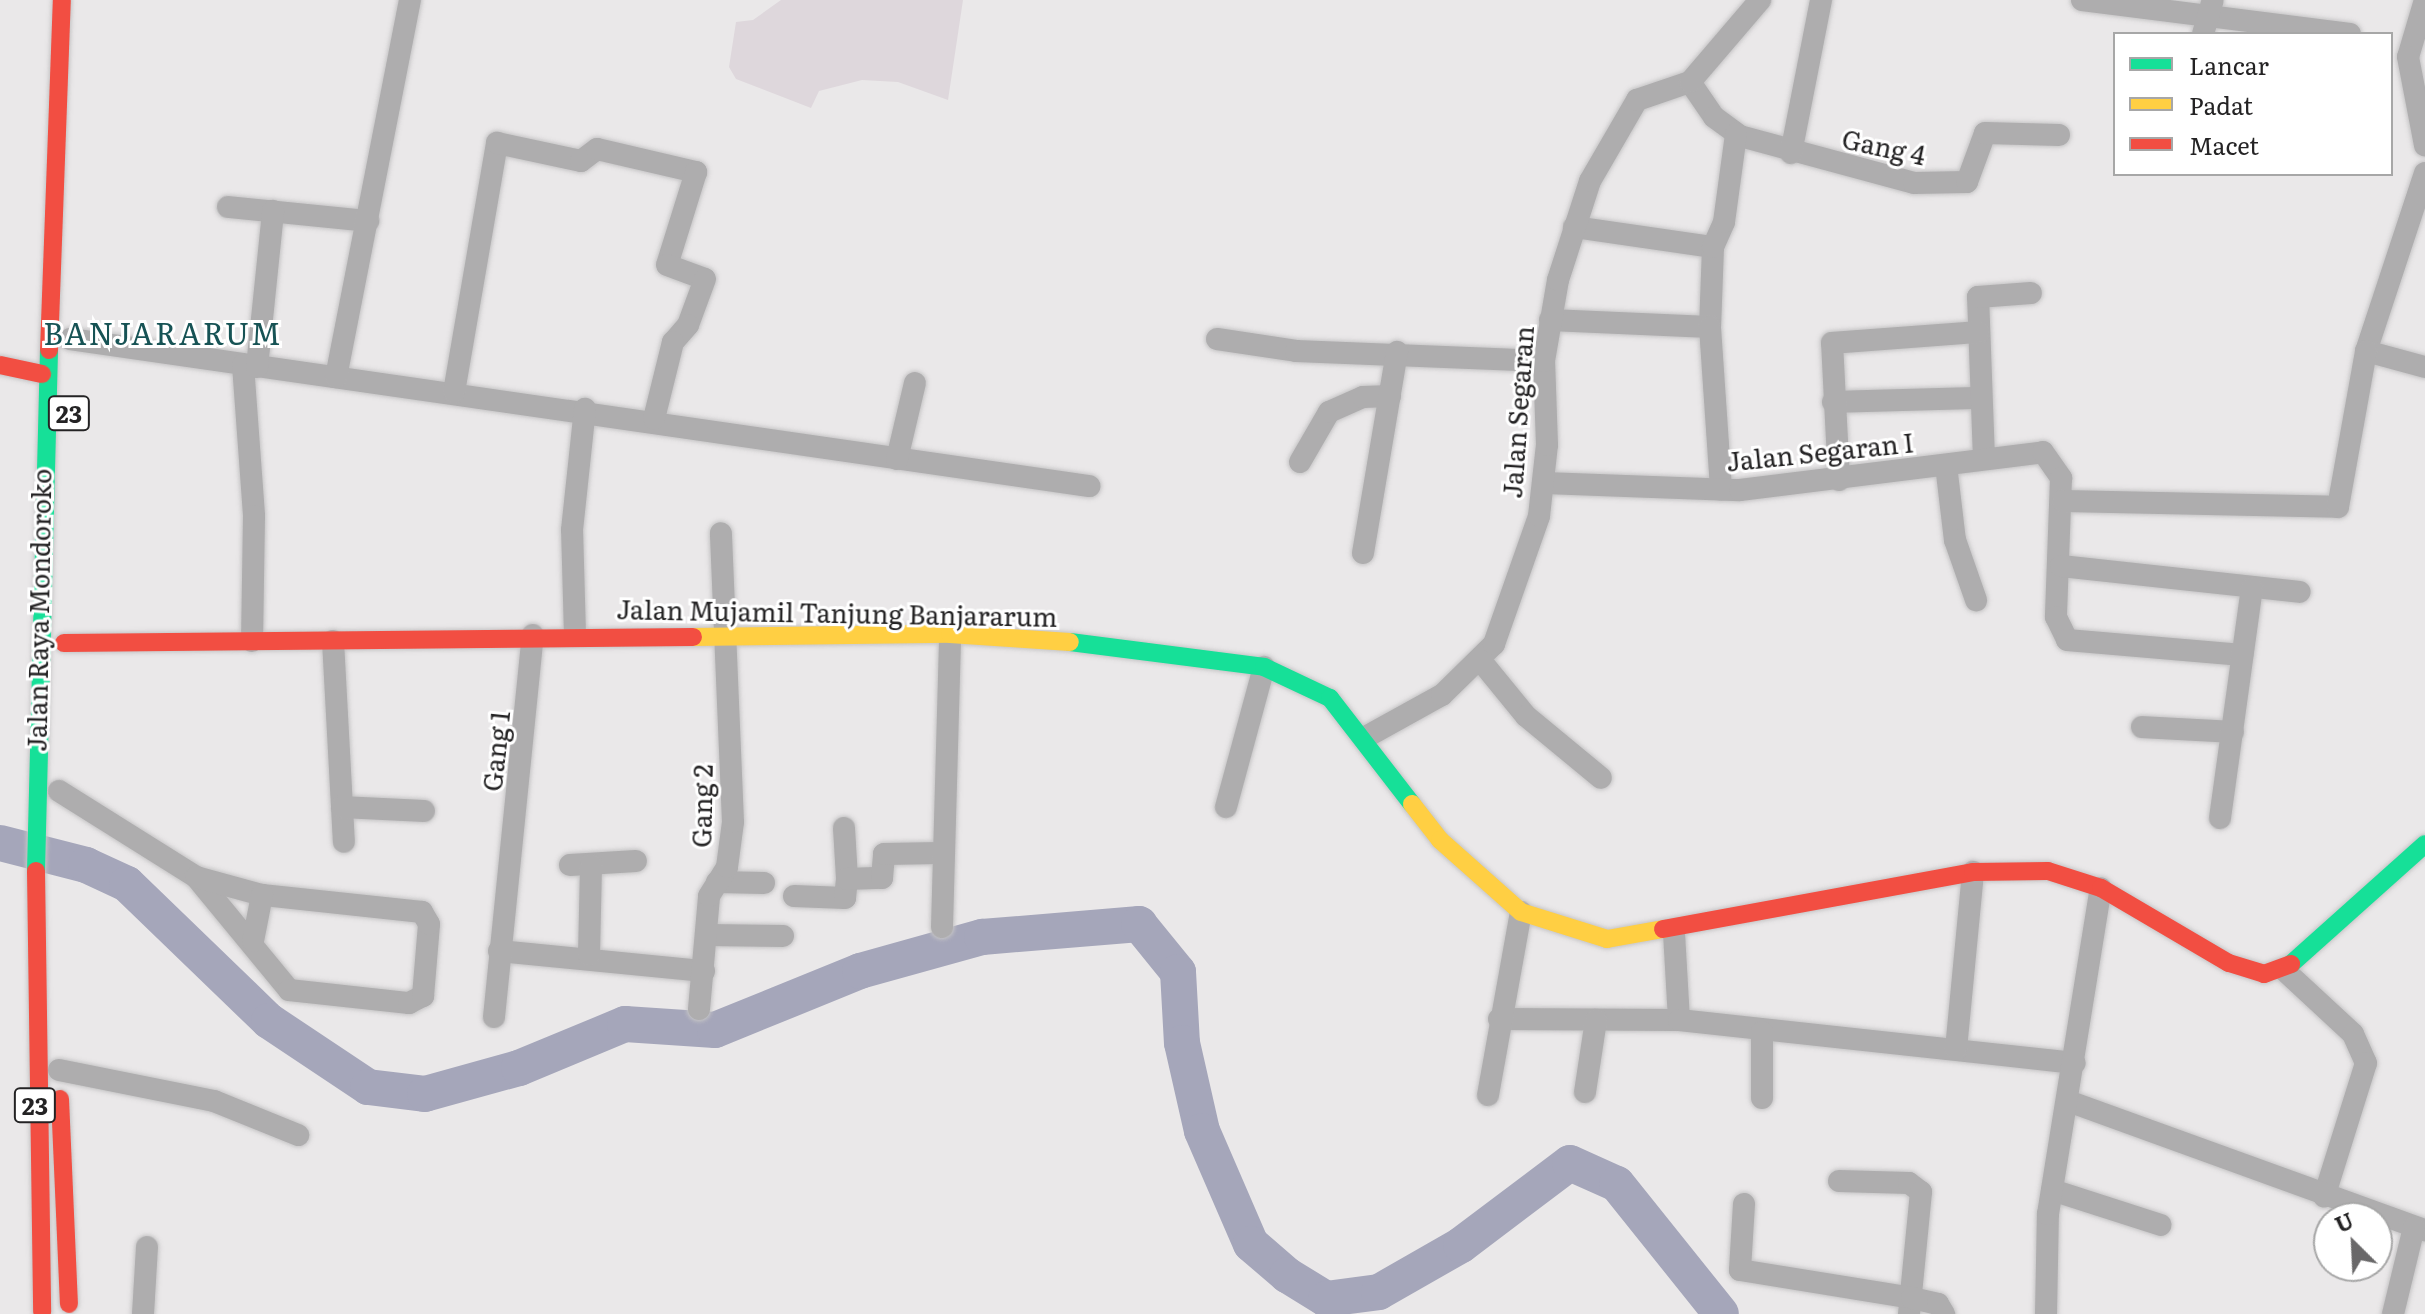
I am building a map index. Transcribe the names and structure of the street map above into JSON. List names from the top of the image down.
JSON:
{
  "streets": {
    "main road": ["23", "Jalan Raya Mondoroko", "Jalan Mujamil Tanjung Banjararum"],
    "street": [
      "Gang 4",
      "Jalan Segaran",
      "Jalan Segaran I",
      "Gang 1",
      "Gang 2"
    ]
  },
  "crossings": [
    ["Gang 4", "Jalan Segaran"],
    ["Jalan Segaran", "Jalan Segaran I"],
    ["Jalan Segaran", "Jalan Mujamil Tanjung Banjararum"],
    ["Jalan Raya Mondoroko", "Jalan Mujamil Tanjung Banjararum"],
    ["Jalan Mujamil Tanjung Banjararum", "Gang 1"],
    ["Jalan Mujamil Tanjung Banjararum", "Gang 2"]
  ],
  "districts": ["BANJARARUM"],
  "legend": ["Lancar", "Padat", "Macet"],
  "north": "top left"
}
